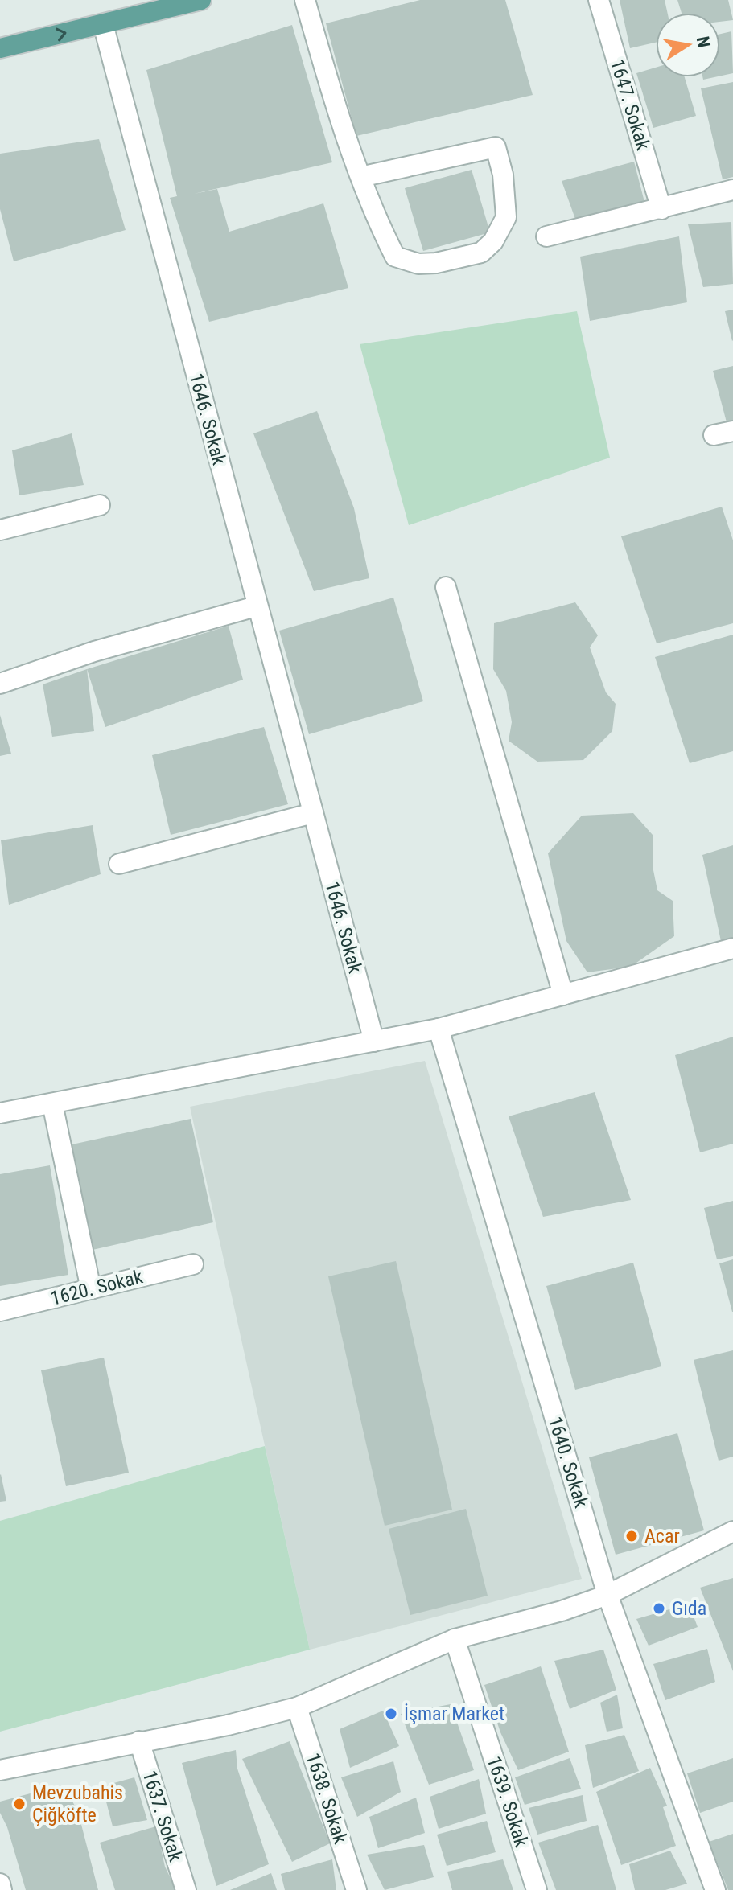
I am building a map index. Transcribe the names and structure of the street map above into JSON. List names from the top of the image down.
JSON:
{
  "streets": {
    "street": [
      "1647. Sokak",
      "1646. Sokak",
      "1620. Sokak",
      "1640. Sokak",
      "1638. Sokak",
      "1639. Sokak",
      "1637. Sokak"
    ]
  },
  "places": [
    "Acar",
    "Gıda",
    "İşmar Market",
    "Mevzubahis Çiğköfte"
  ],
  "north": "right"
}
